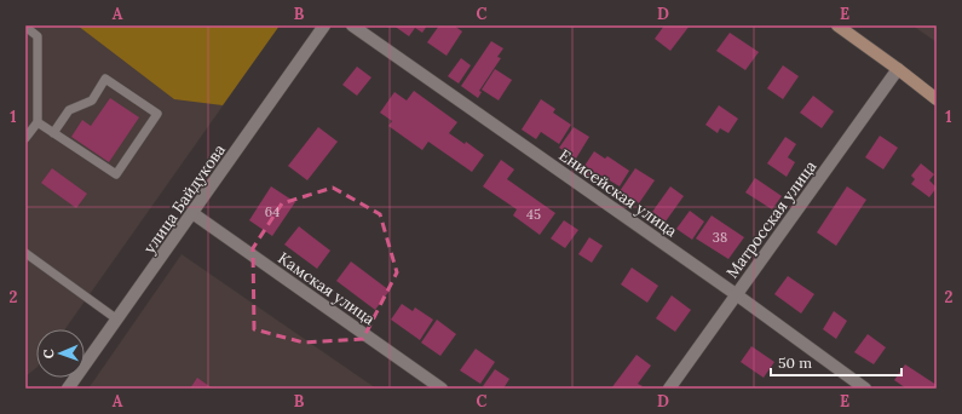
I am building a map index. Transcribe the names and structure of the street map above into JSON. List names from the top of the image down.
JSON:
{
  "streets": {
    "street": [
      "Енисейская улица",
      "улица Байдукова",
      "Матросская улица",
      "Камская улица"
    ]
  },
  "crossings": [
    ["Енисейская улица", "Матросская улица"],
    ["улица Байдукова", "Камская улица"]
  ],
  "house_numbers": ["64", "45", "38"],
  "scale_bar": "50 m",
  "north": "left",
  "grid": {
    "columns": [
      "A",
      "B",
      "C",
      "D",
      "E"
    ],
    "rows": ["1", "2"]
  }
}
